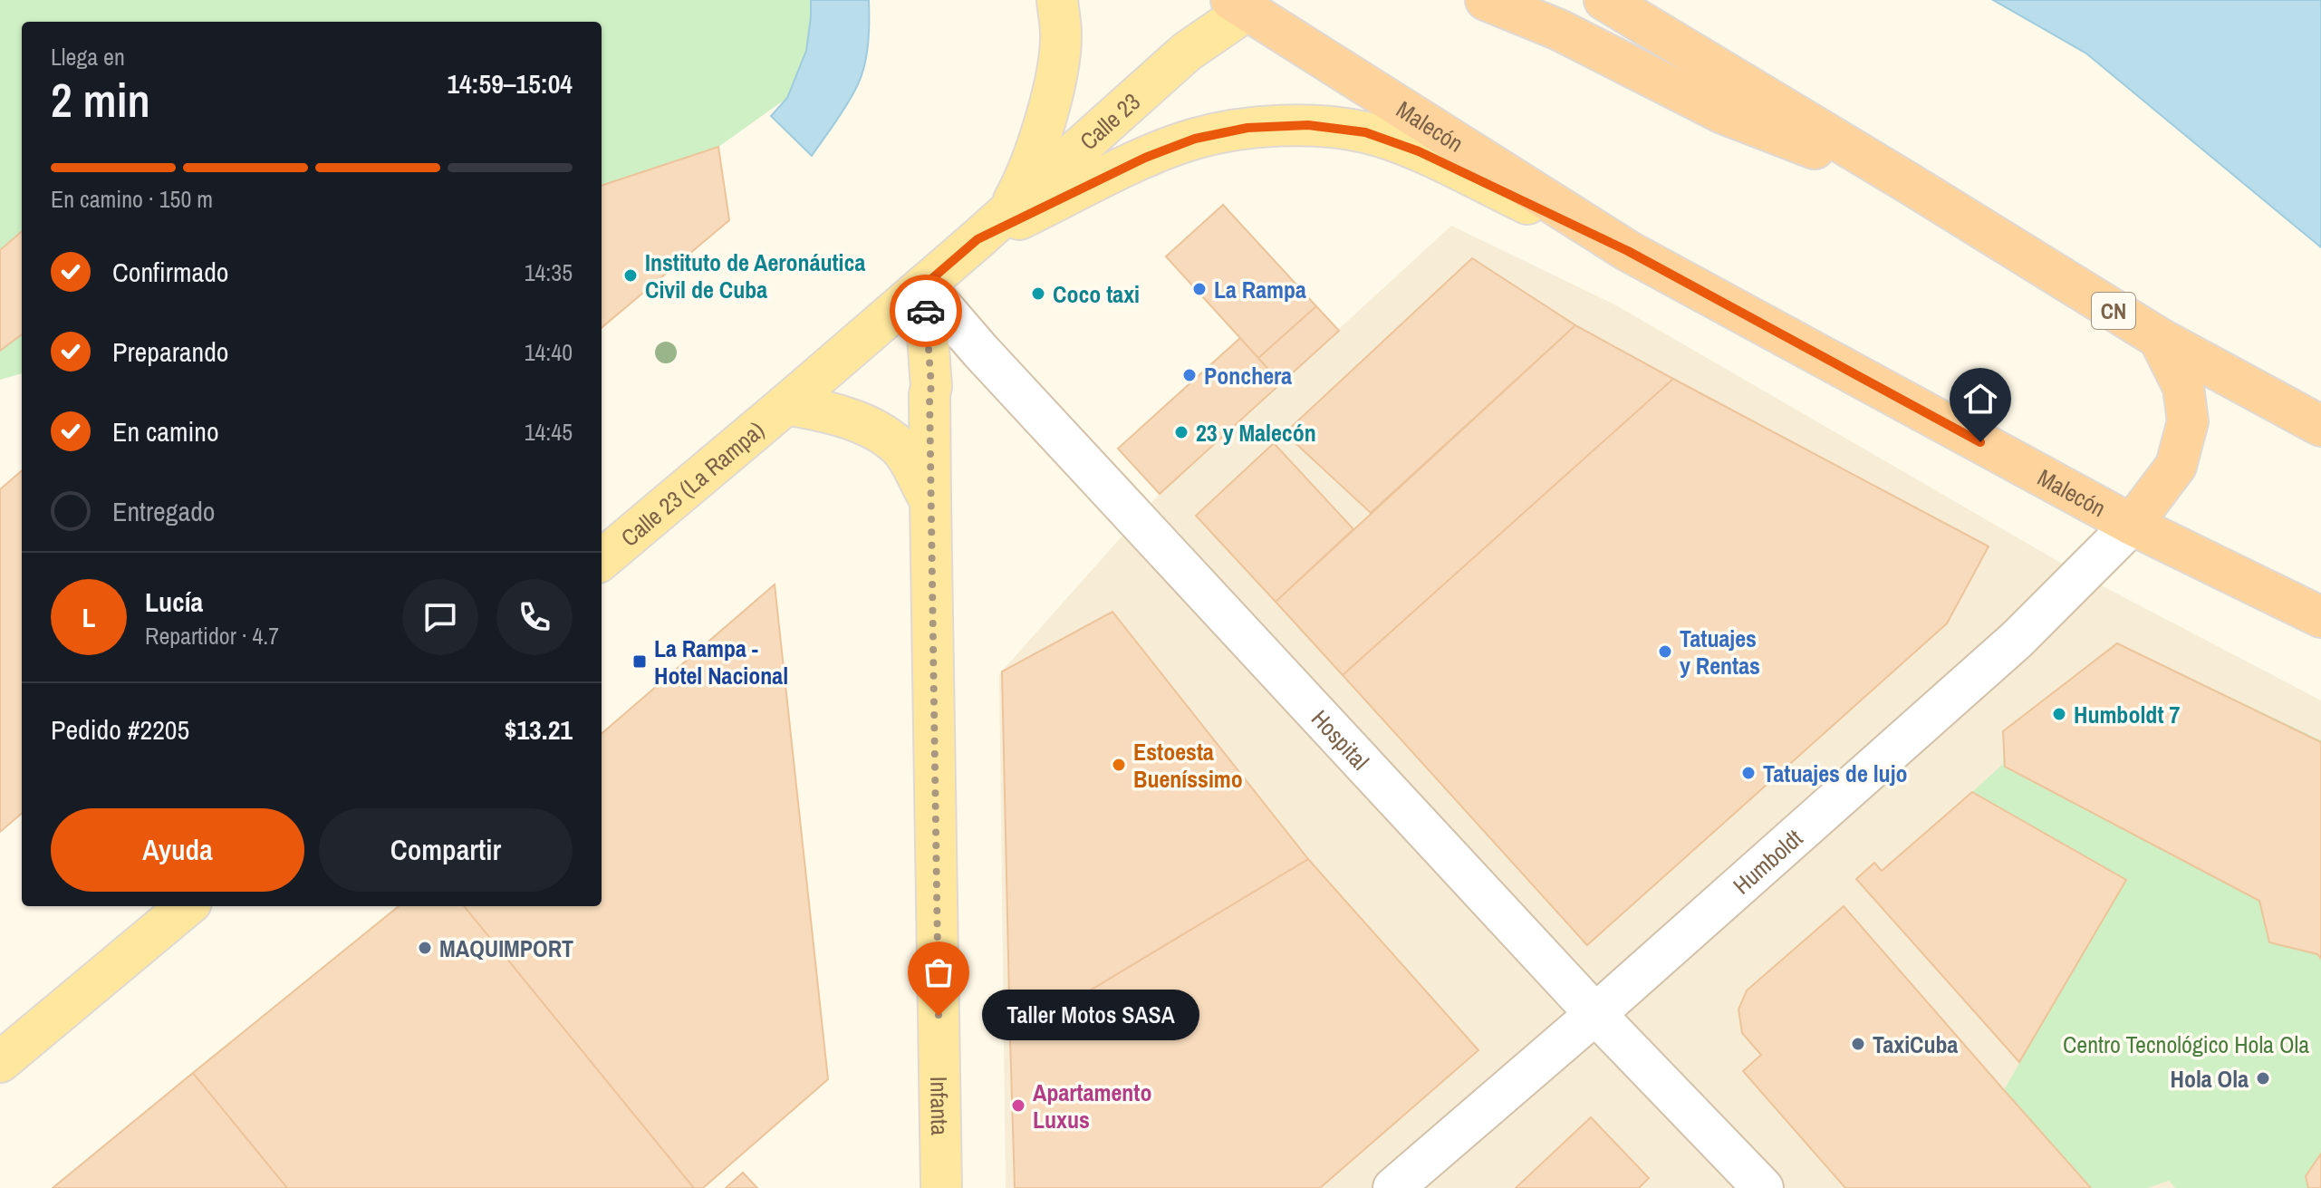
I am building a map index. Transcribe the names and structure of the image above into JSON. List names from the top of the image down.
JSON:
{
  "streets": {
    "highway": ["Malecón", "CN"],
    "main road": ["Calle 23", "Calle 23 (La Rampa)", "Infanta"],
    "street": ["Hospital", "Humboldt"]
  },
  "crossings": [
    ["Calle 23", "Malecón"],
    ["Calle 23", "Calle 23 (La Rampa)"],
    ["Calle 23", "Hospital"],
    ["Calle 23", "Infanta"],
    ["Malecón", "Humboldt"],
    ["Hospital", "Humboldt"],
    ["Hospital", "Infanta"]
  ],
  "parks": ["Centro Tecnológico Hola Ola"],
  "places": {
    "other": [
      "Instituto de Aeronáutica Civil de Cuba",
      "La Rampa",
      "Coco taxi",
      "Ponchera",
      "23 y Malecón",
      "Tatuajes y Rentas",
      "Humboldt 7",
      "Estoesta Bueníssimo",
      "Tatuajes de lujo",
      "MAQUIMPORT",
      "Taller Motos SASA",
      "TaxiCuba",
      "Hola Ola",
      "Apartamento Luxus"
    ],
    "transit": ["La Rampa - Hotel Nacional"]
  },
  "page": {
    "heading": ["2 min", "Llega en", "14:59–15:04"],
    "panel": [
      "Lucía",
      "Repartidor · 4.7",
      "Pedido #2205",
      "$13.21"
    ],
    "bar": "En camino · 150 m",
    "list": [
      ["Confirmado", "14:35"],
      ["Preparando", "14:40"],
      ["En camino", "14:45"],
      "Entregado"
    ],
    "round": "L",
    "buttons": ["Ayuda", "Compartir"],
    "bubble": "Taller Motos SASA"
  }
}
